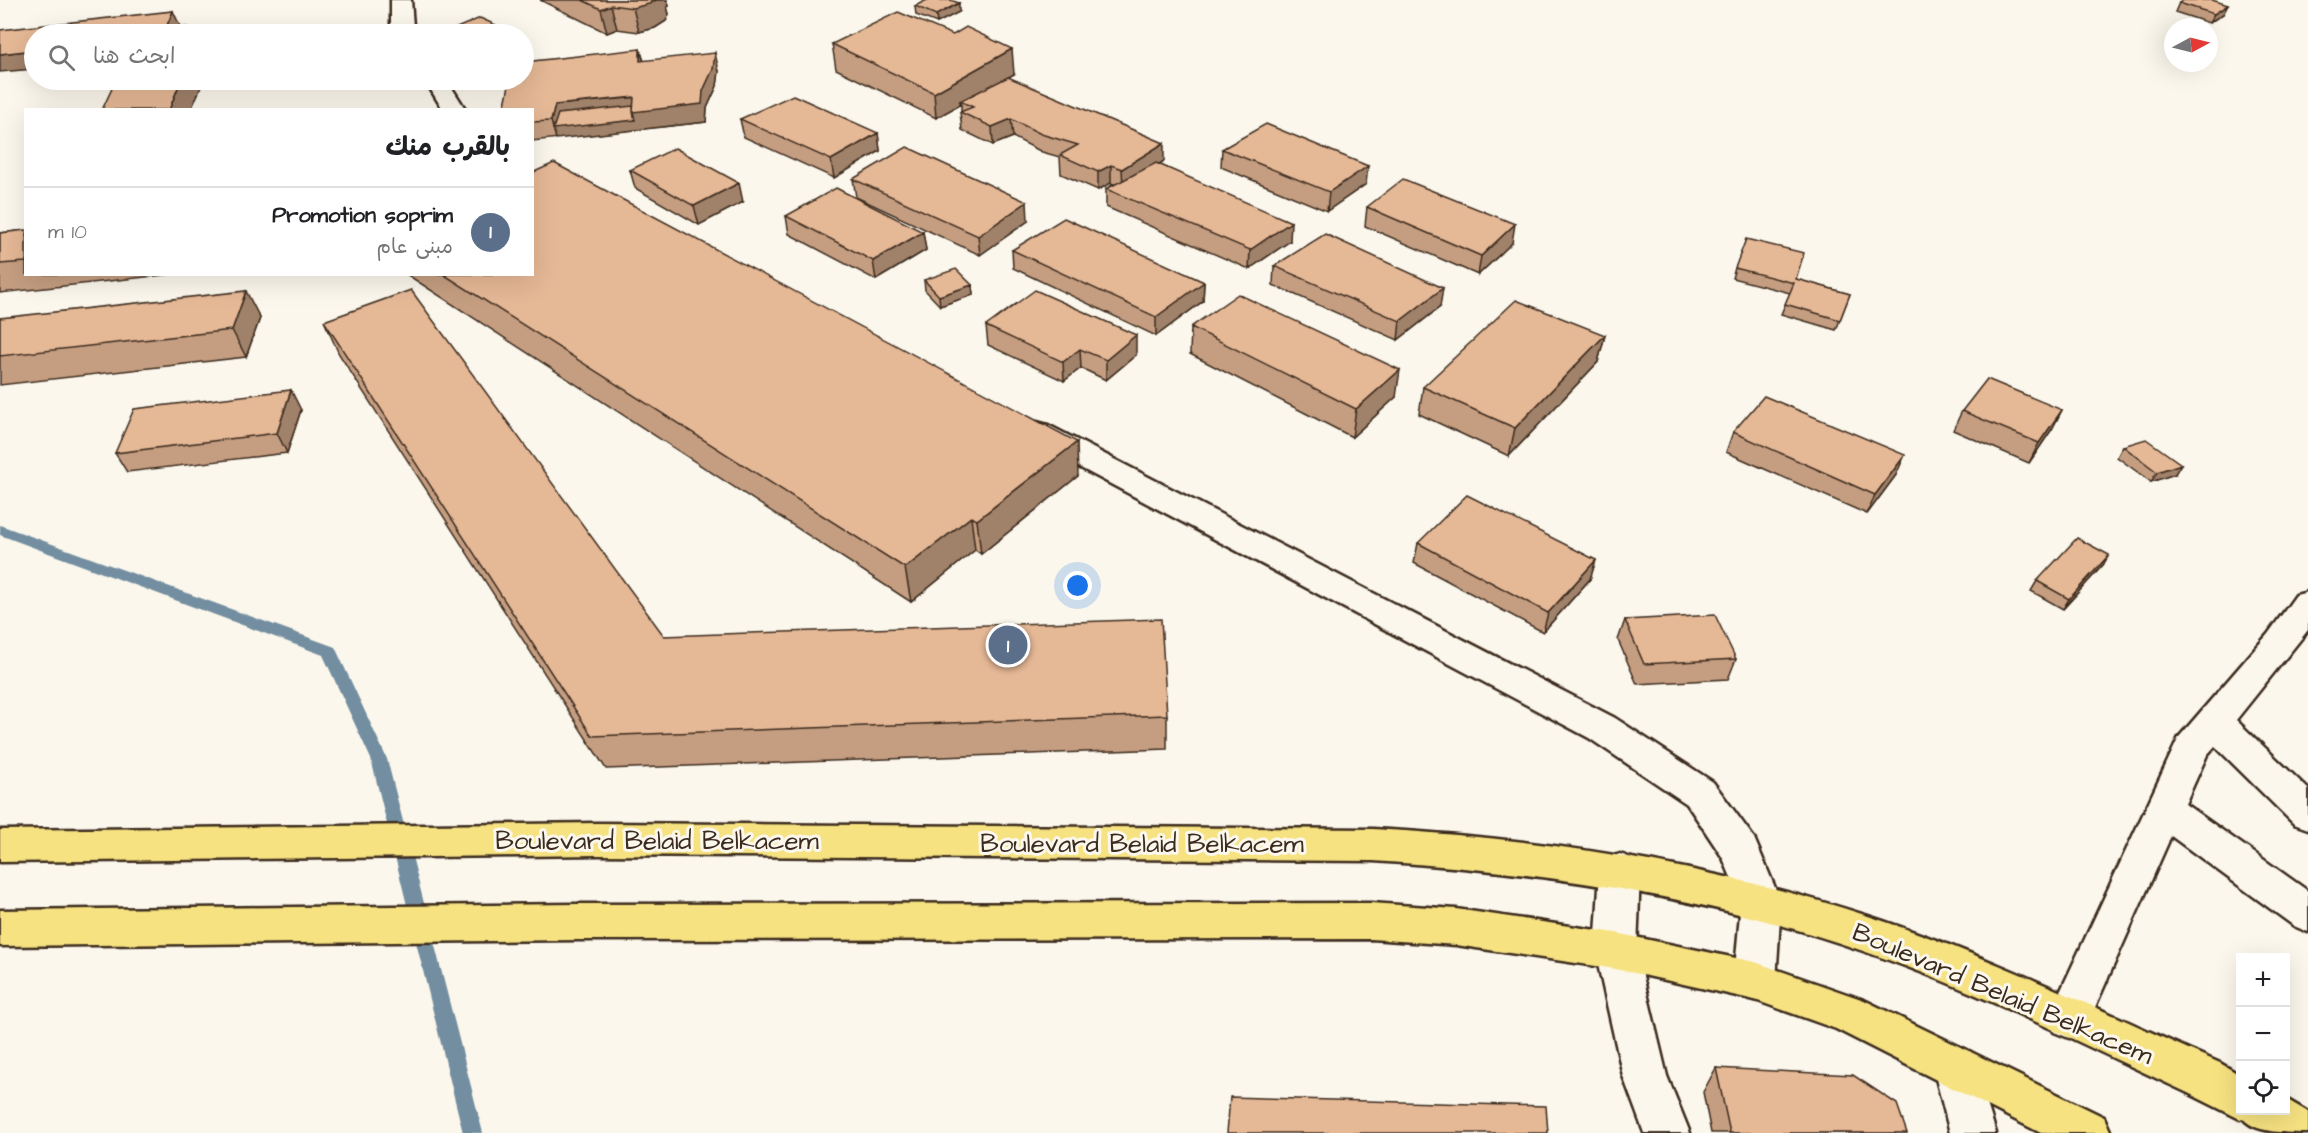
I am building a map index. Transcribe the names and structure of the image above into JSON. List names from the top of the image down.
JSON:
{
  "streets": {
    "main road": ["Boulevard Belaid Belkacem"]
  },
  "north": "right",
  "page": {
    "search": "ابحث هنا",
    "heading": "بالقرب منك",
    "list": [
      {
        "mark": "1",
        "name": "Promotion soprim",
        "note": "مبنى عام",
        "value": "10 m"
      }
    ],
    "pins": "1",
    "map_buttons": ["+", "−"]
  }
}
